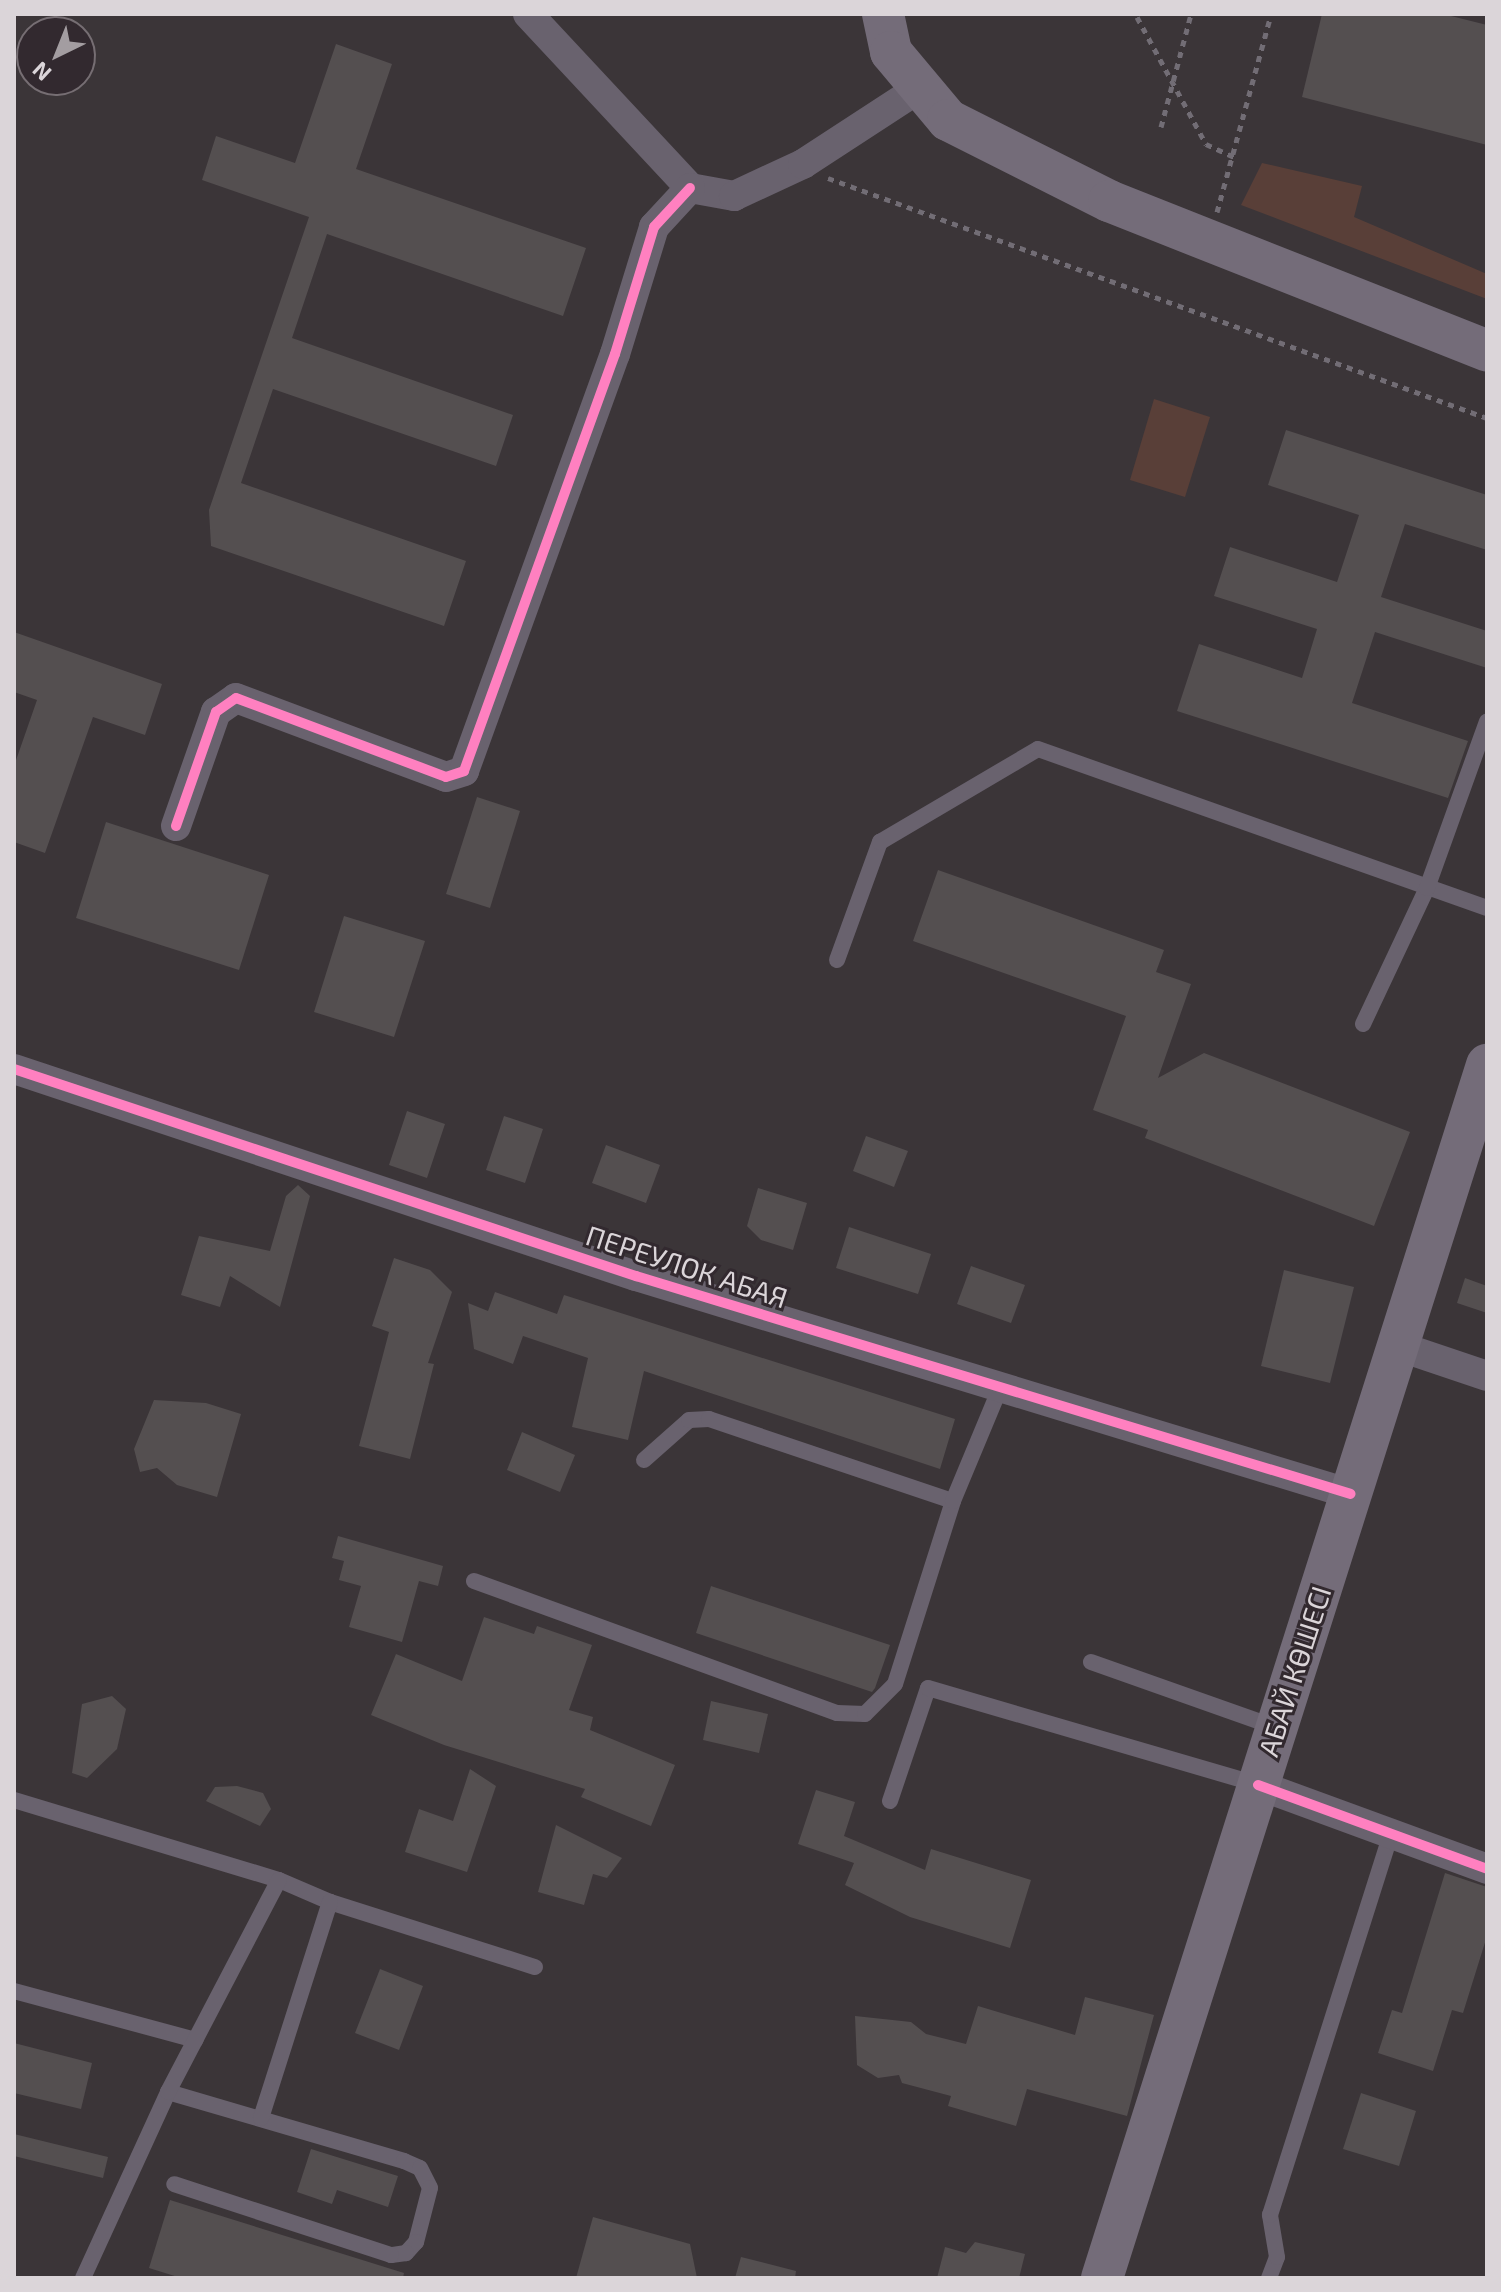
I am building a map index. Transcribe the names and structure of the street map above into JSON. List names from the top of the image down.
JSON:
{
  "streets": {
    "main road": ["АБАЙ КӨШЕСІ"],
    "street": ["ПЕРЕУЛОК АБАЯ"]
  },
  "crossings": [
    ["ПЕРЕУЛОК АБАЯ", "АБАЙ КӨШЕСІ"]
  ],
  "north": "bottom left"
}
